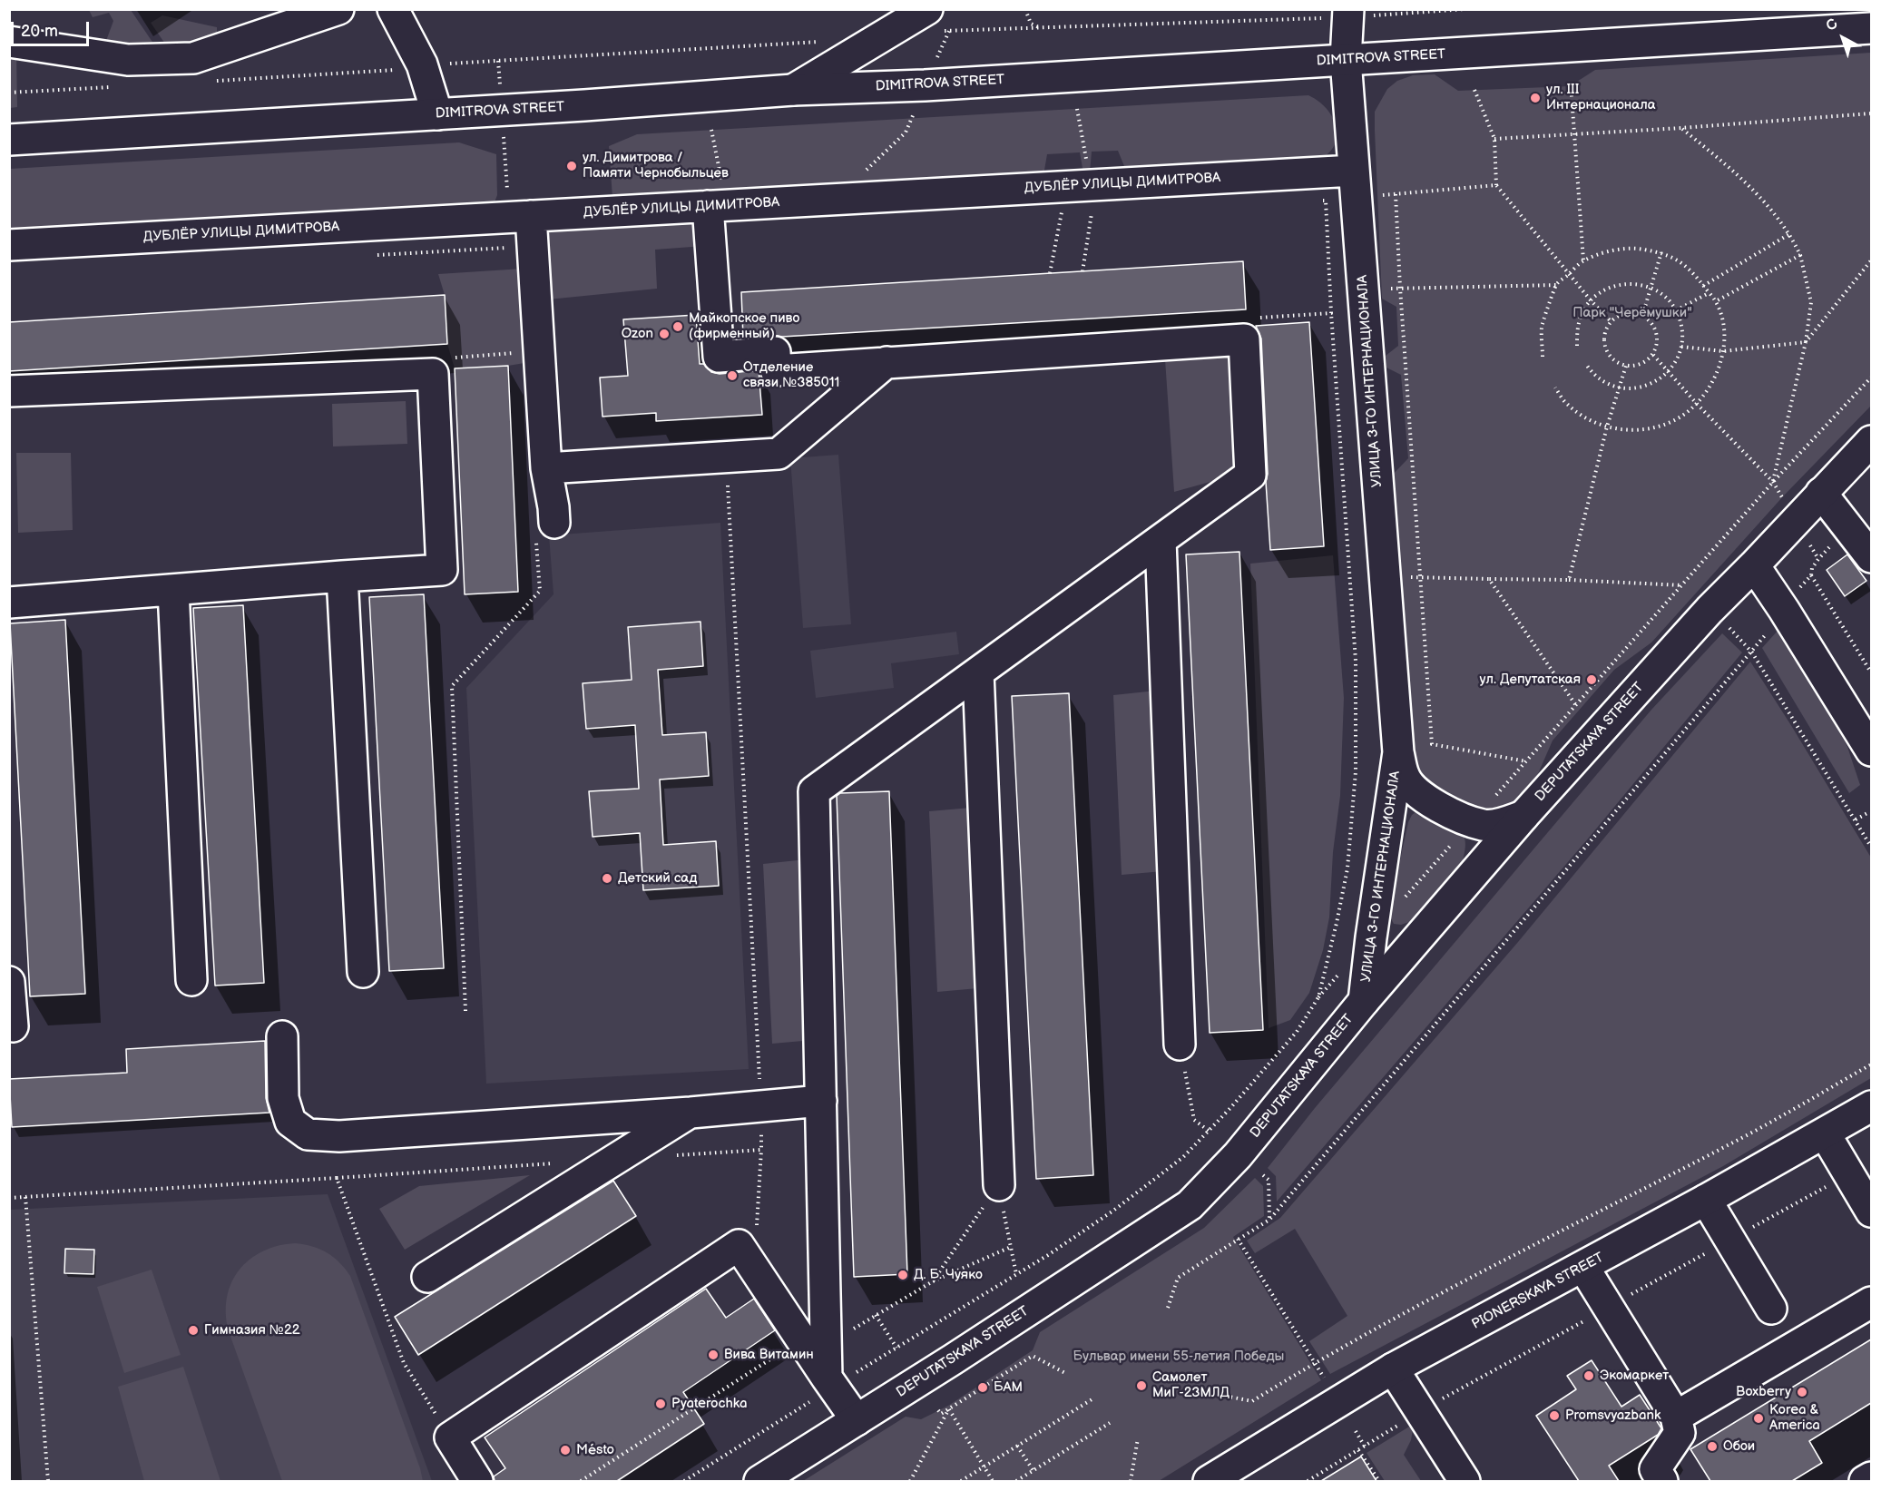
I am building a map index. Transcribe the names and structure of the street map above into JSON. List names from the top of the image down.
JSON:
{
  "streets": {
    "main road": [
      "DIMITROVA STREET",
      "ДУБЛЁР УЛИЦЫ ДИМИТРОВА",
      "УЛИЦА 3-ГО ИНТЕРНАЦИОНАЛА",
      "DEPUTATSKAYA STREET",
      "PIONERSKAYA STREET"
    ]
  },
  "crossings": [
    ["DIMITROVA STREET", "УЛИЦА 3-ГО ИНТЕРНАЦИОНАЛА"],
    ["ДУБЛЁР УЛИЦЫ ДИМИТРОВА", "УЛИЦА 3-ГО ИНТЕРНАЦИОНАЛА"],
    ["УЛИЦА 3-ГО ИНТЕРНАЦИОНАЛА", "DEPUTATSKAYA STREET"]
  ],
  "parks": ["Парк \"Черёмушки\"", "Бульвар имени 55-летия Победы"],
  "places": [
    "ул. III Интернационала",
    "ул. Димитрова / Памяти Чернобыльцев",
    "Майкопское пиво (фирменный)",
    "Ozon",
    "Отделение связи №385011",
    "ул. Депутатская",
    "Детский сад",
    "Д. Б. Чуяко",
    "Гимназия №22",
    "Вива Витамин",
    "Экомаркет",
    "Самолет МиГ-23МЛД",
    "БАМ",
    "Boxberry",
    "Pyaterochka",
    "Promsvyazbank",
    "Korea & America",
    "Обои",
    "Mésto"
  ],
  "scale_bar": "20 m",
  "north": "top left"
}
